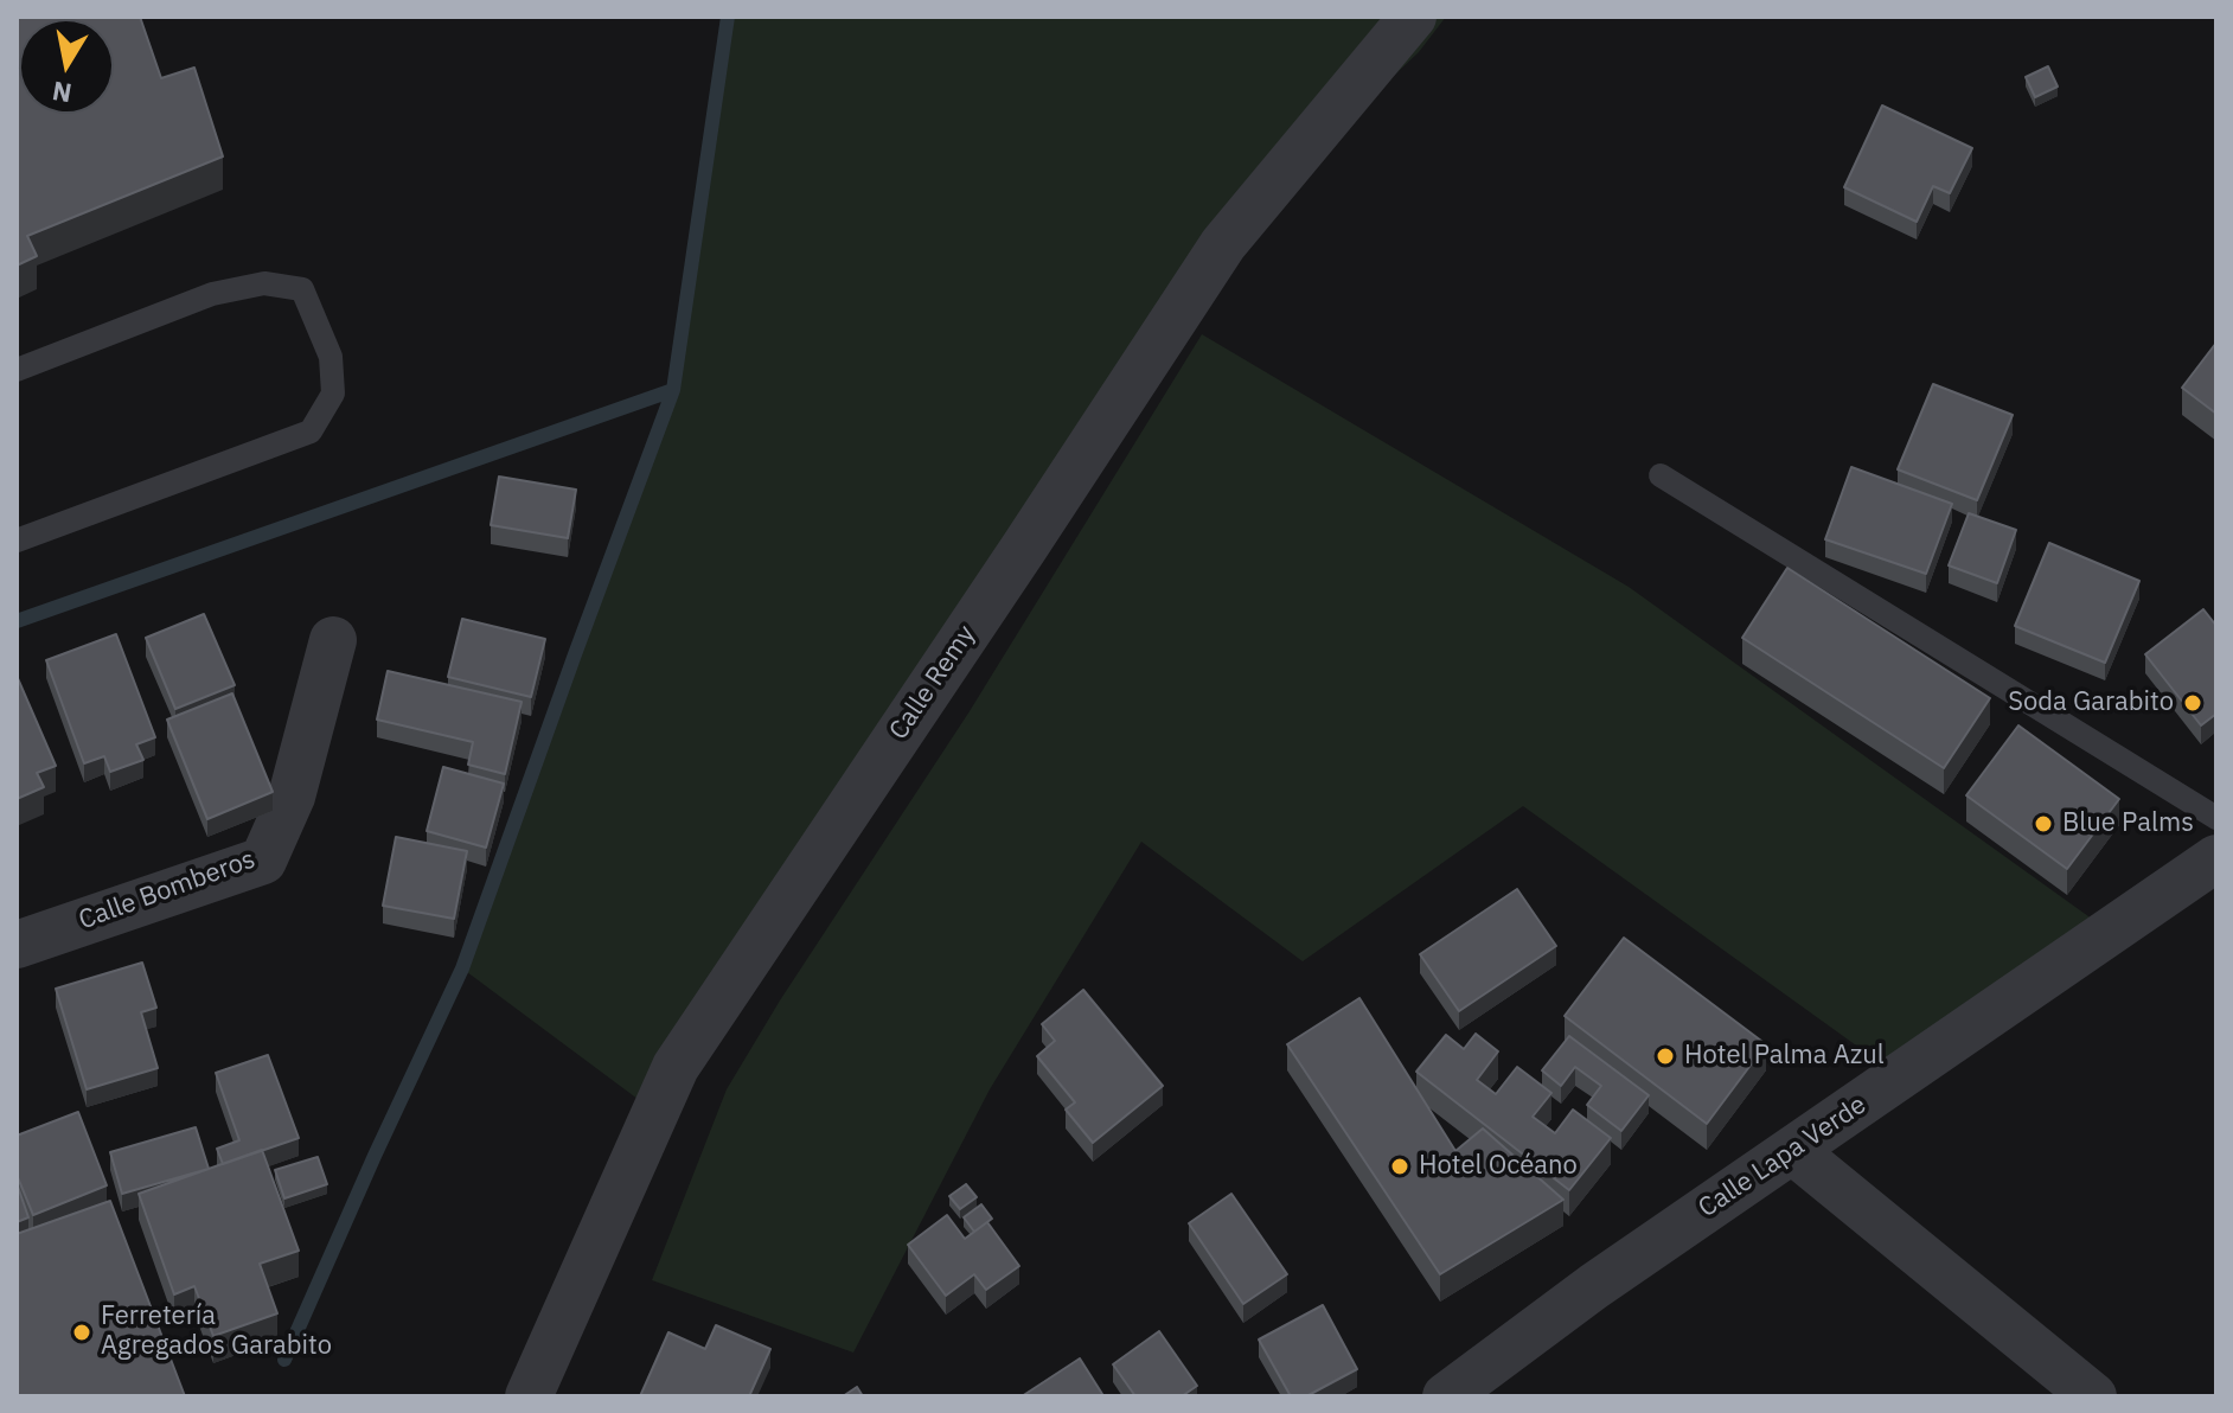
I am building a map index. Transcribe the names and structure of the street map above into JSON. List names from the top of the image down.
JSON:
{
  "streets": {
    "street": ["Calle Remy", "Calle Bomberos", "Calle Lapa Verde"]
  },
  "places": [
    "Soda Garabito",
    "Blue Palms",
    "Hotel Palma Azul",
    "Hotel Océano",
    "Ferretería Agregados Garabito"
  ],
  "north": "bottom"
}
